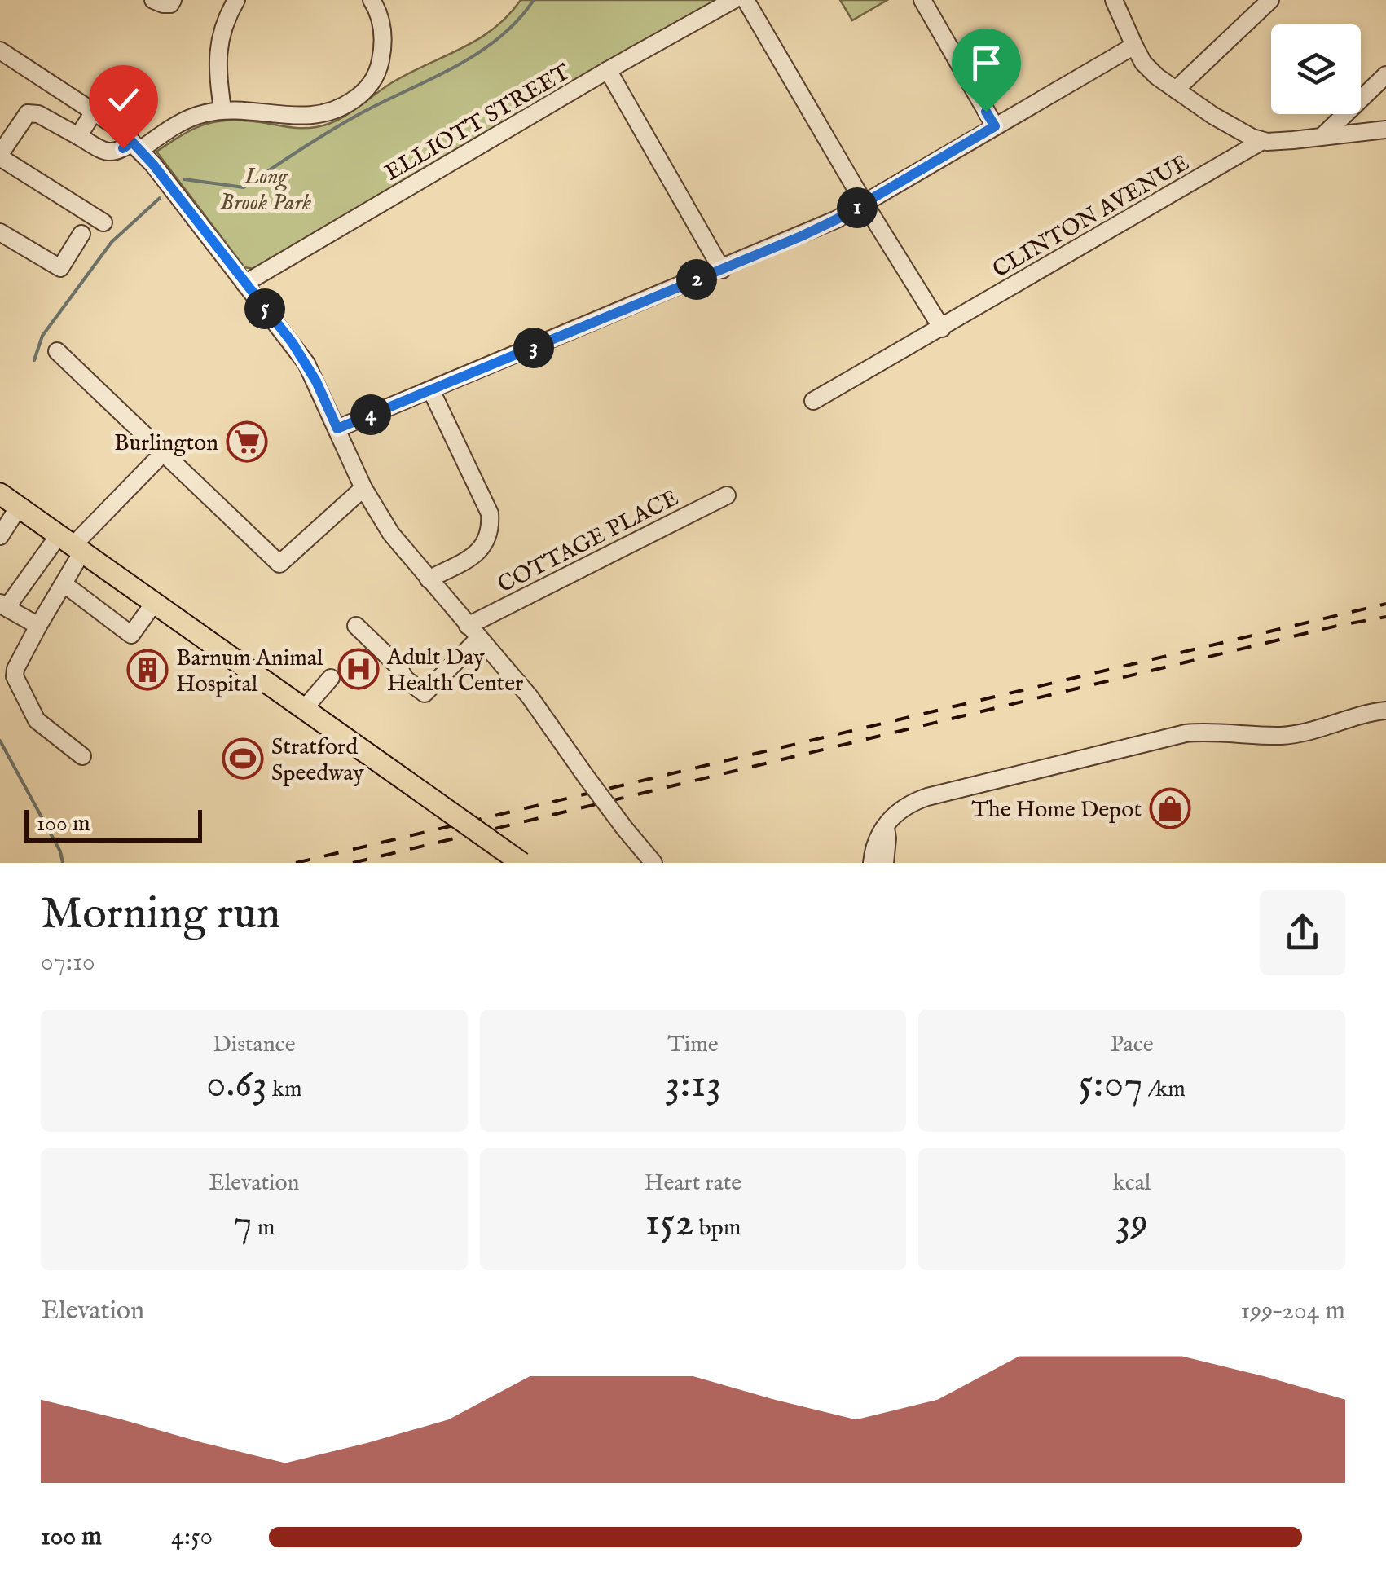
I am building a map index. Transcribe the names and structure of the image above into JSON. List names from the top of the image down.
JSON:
{
  "streets": {
    "street": ["ELLIOTT STREET", "CLINTON AVENUE", "COTTAGE PLACE"]
  },
  "parks": ["Long Brook Park"],
  "places": {
    "supermarket": ["Burlington"],
    "hospital": ["Adult Day Health Center"],
    "building": ["Barnum Animal Hospital"],
    "sports": ["Stratford Speedway"],
    "shop": ["The Home Depot"]
  },
  "scale_bar": "100 m",
  "page": {
    "pins": [
      "1",
      "2",
      "5",
      "3",
      "4"
    ],
    "scale": "100 m",
    "heading": ["Morning run", "07:10"],
    "stats": [
      ["Distance", "0.63 km"],
      ["Time", "3:13"],
      ["Pace", "5:07 /km"],
      ["Elevation", "7 m"],
      ["Heart rate", "152 bpm"],
      ["kcal", "39"]
    ],
    "chart": ["Elevation", "199–204 m"],
    "list": [
      {
        "name": "100 m",
        "note": "4:50"
      }
    ]
  }
}
